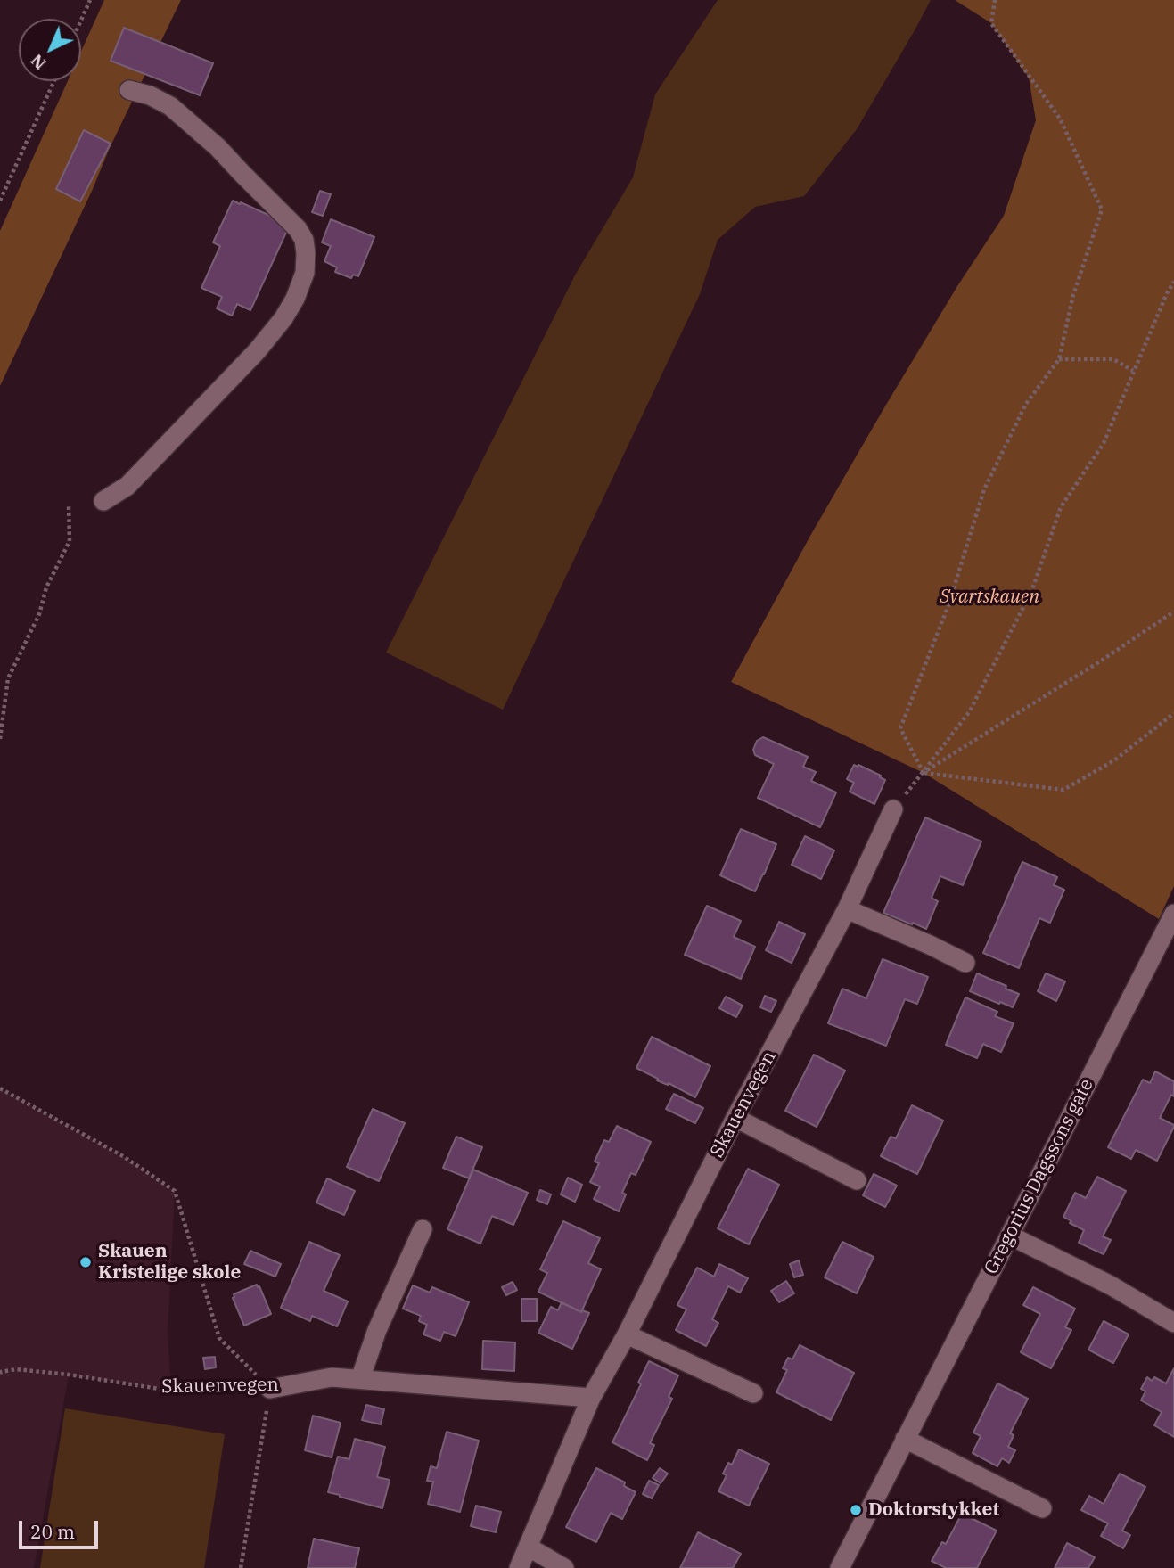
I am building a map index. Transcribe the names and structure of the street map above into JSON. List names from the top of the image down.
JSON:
{
  "streets": {
    "street": ["Skauenvegen", "Gregorius Dagssons gate"]
  },
  "parks": ["Svartskauen"],
  "places": ["Skauen Kristelige skole", "Doktorstykket"],
  "scale_bar": "20 m",
  "north": "bottom left"
}
